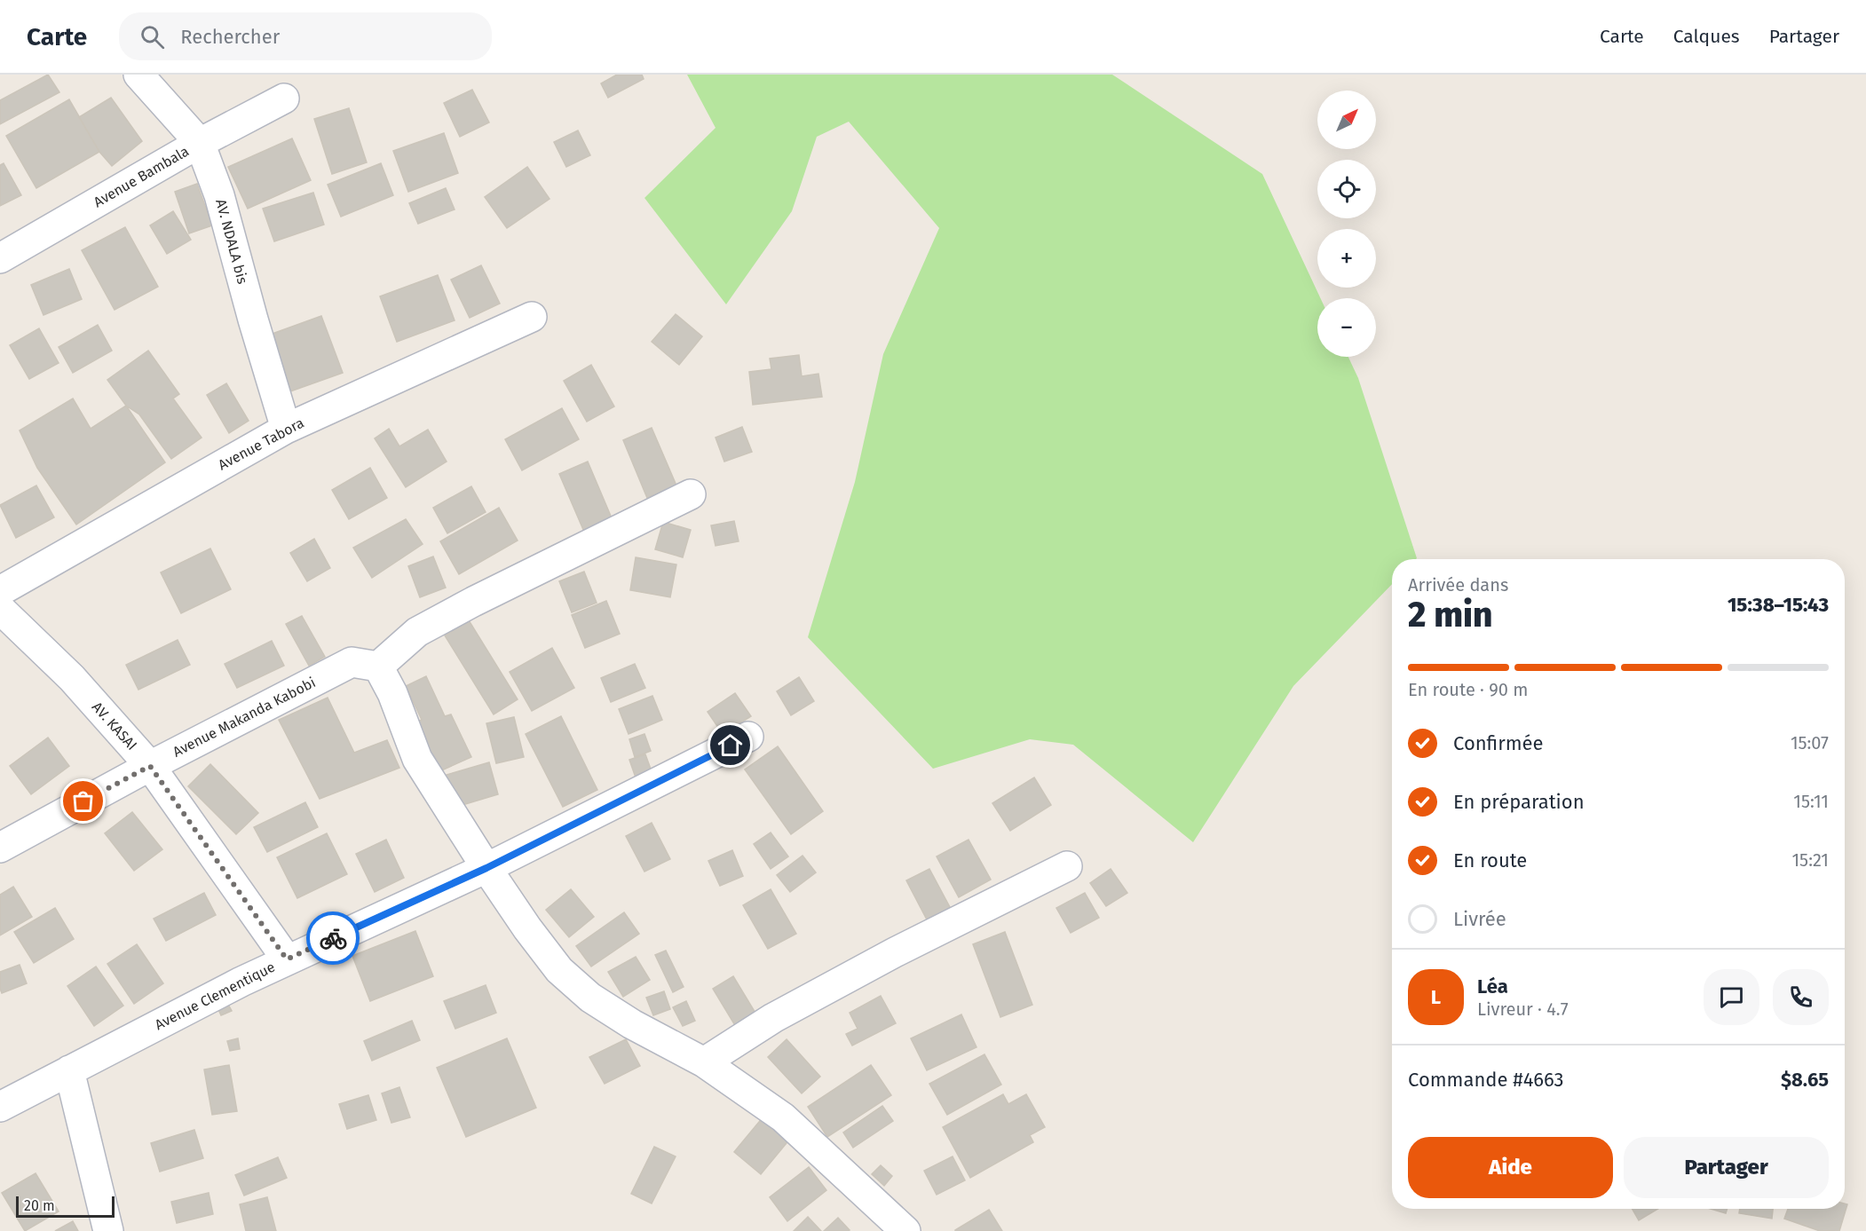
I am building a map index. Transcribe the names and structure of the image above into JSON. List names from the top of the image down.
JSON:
{
  "streets": {
    "street": [
      "Avenue Bambala",
      "AV. NDALA bis",
      "Avenue Tabora",
      "Avenue Makanda Kabobi",
      "AV. KASAI",
      "Avenue Clementique"
    ]
  },
  "crossings": [
    ["Avenue Bambala", "AV. NDALA bis"],
    ["AV. NDALA bis", "Avenue Tabora"],
    ["Avenue Makanda Kabobi", "AV. KASAI"],
    ["AV. KASAI", "Avenue Clementique"]
  ],
  "scale_bar": "20 m",
  "north": "top right",
  "page": {
    "header": "Carte",
    "search": "Rechercher",
    "nav": ["Carte", "Calques", "Partager"],
    "map_buttons": ["+", "−"],
    "heading": ["2 min", "Arrivée dans", "15:38–15:43"],
    "panel": [
      "Léa",
      "Livreur · 4.7",
      "Commande #4663",
      "$8.65"
    ],
    "bar": "En route · 90 m",
    "list": [
      ["Confirmée", "15:07"],
      ["En préparation", "15:11"],
      ["En route", "15:21"],
      "Livrée"
    ],
    "round": "L",
    "buttons": ["Aide", "Partager"],
    "scale": "20 m"
  }
}
